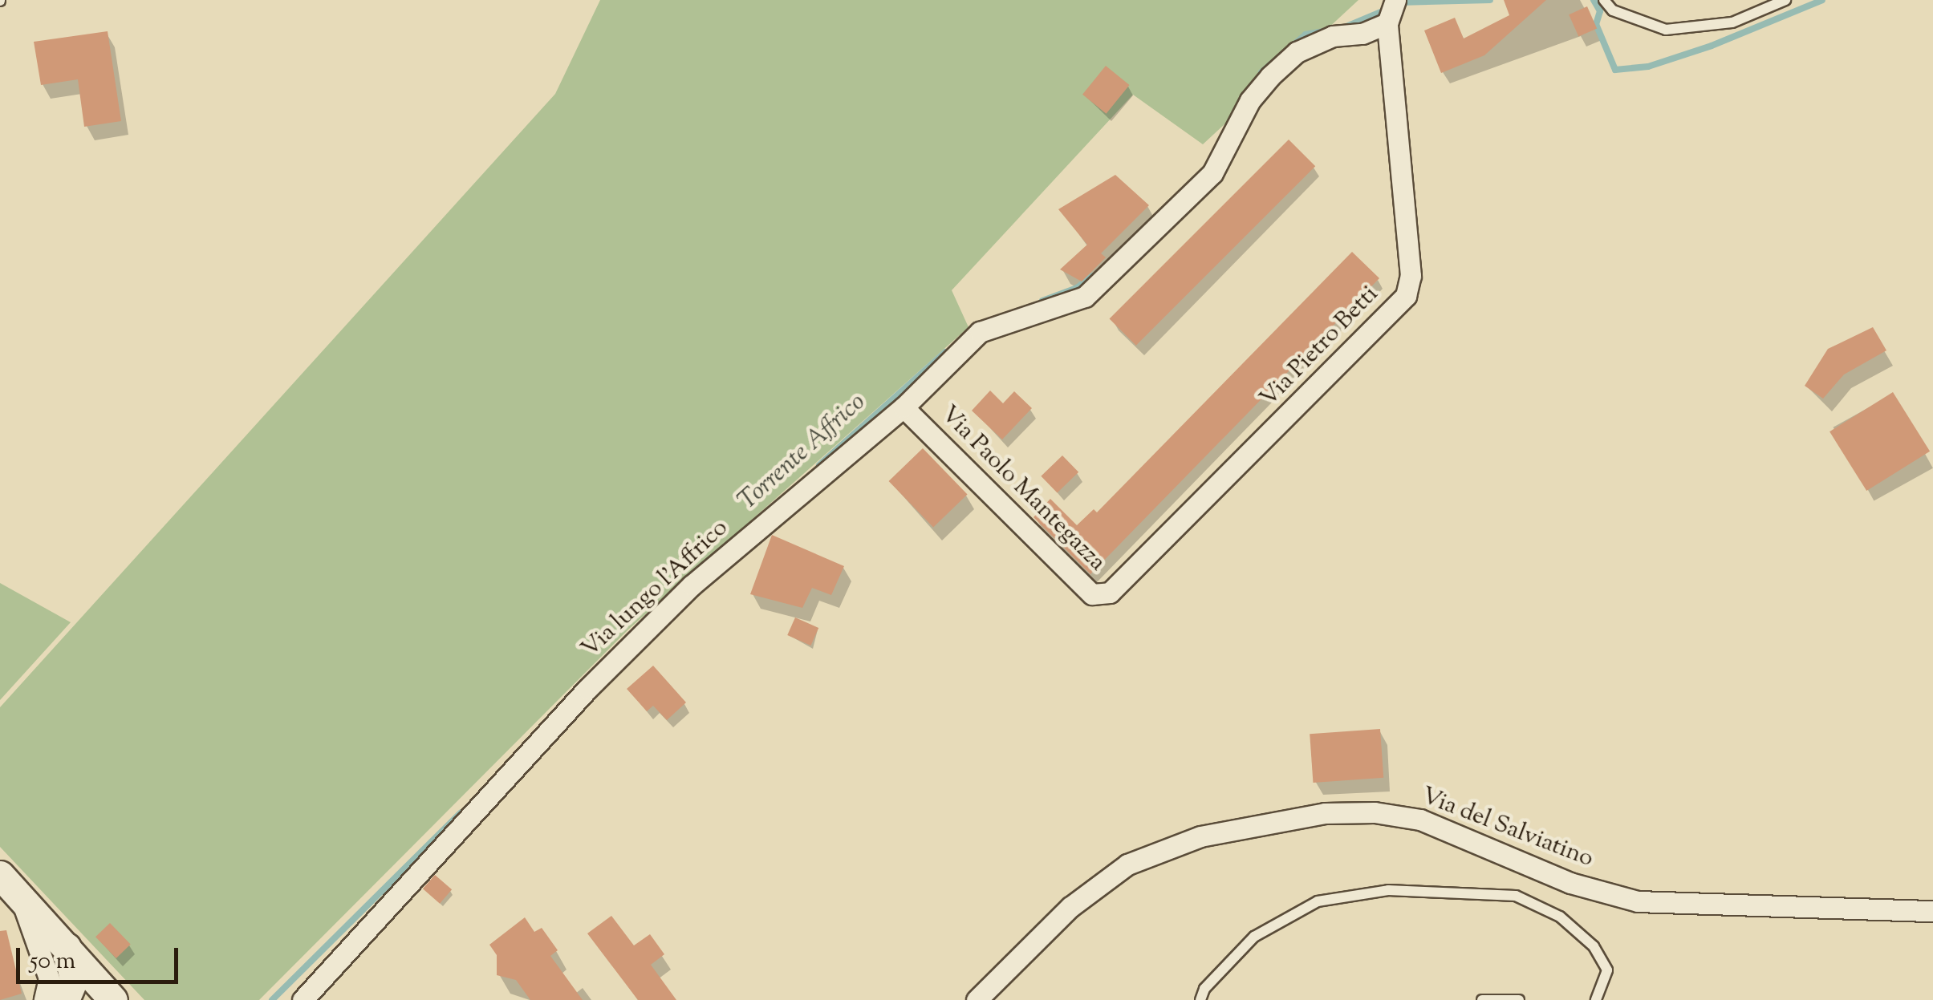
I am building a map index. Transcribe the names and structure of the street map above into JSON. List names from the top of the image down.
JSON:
{
  "streets": {
    "street": [
      "Via Pietro Betti",
      "Via Paolo Mantegazza",
      "Via lungo l'Affrico",
      "Via del Salviatino"
    ]
  },
  "crossings": [
    ["Via Pietro Betti", "Via Paolo Mantegazza"],
    ["Via Pietro Betti", "Via lungo l'Affrico"],
    ["Via Paolo Mantegazza", "Via lungo l'Affrico"]
  ],
  "water": ["Torrente Affrico"],
  "scale_bar": "50 m"
}
